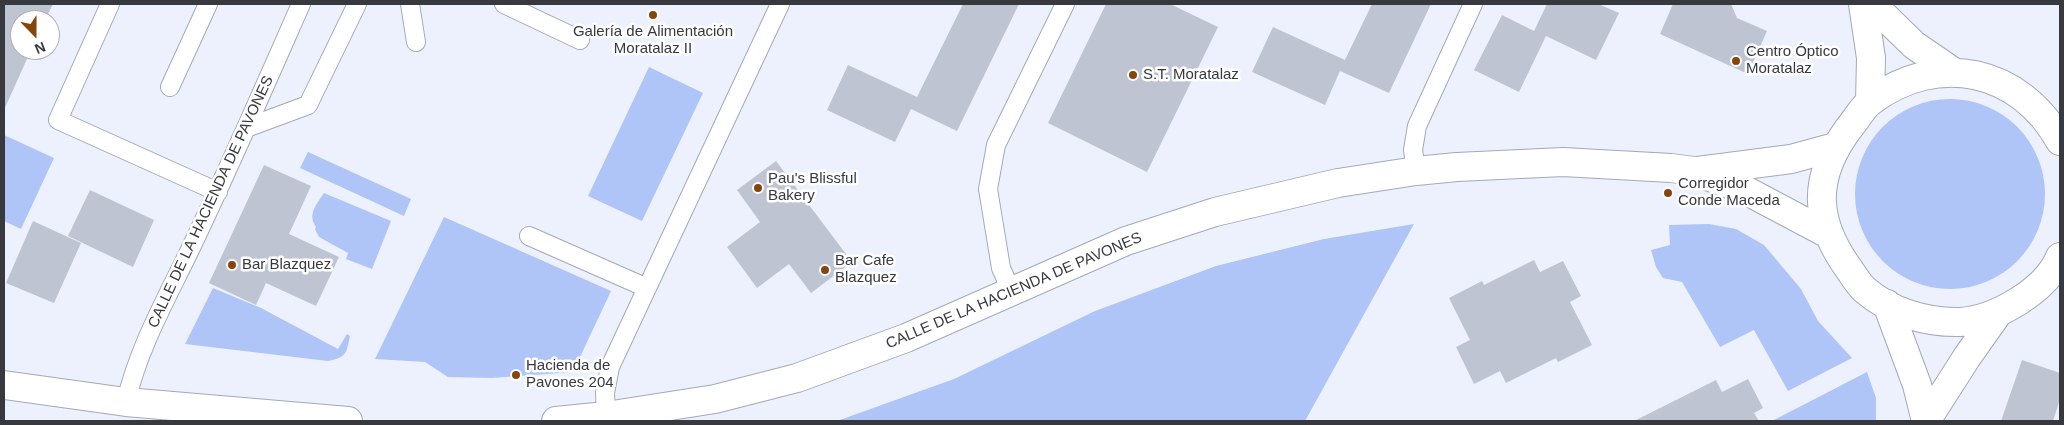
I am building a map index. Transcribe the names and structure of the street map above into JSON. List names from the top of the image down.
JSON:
{
  "streets": {
    "street": ["CALLE DE LA HACIENDA DE PAVONES"]
  },
  "places": [
    "Galería de Alimentación Moratalaz II",
    "Centro Óptico Moratalaz",
    "S.T. Moratalaz",
    "Pau's Blissful Bakery",
    "Corregidor Conde Maceda",
    "Bar Blazquez",
    "Bar Cafe Blazquez",
    "Hacienda de Pavones 204"
  ],
  "north": "bottom"
}
